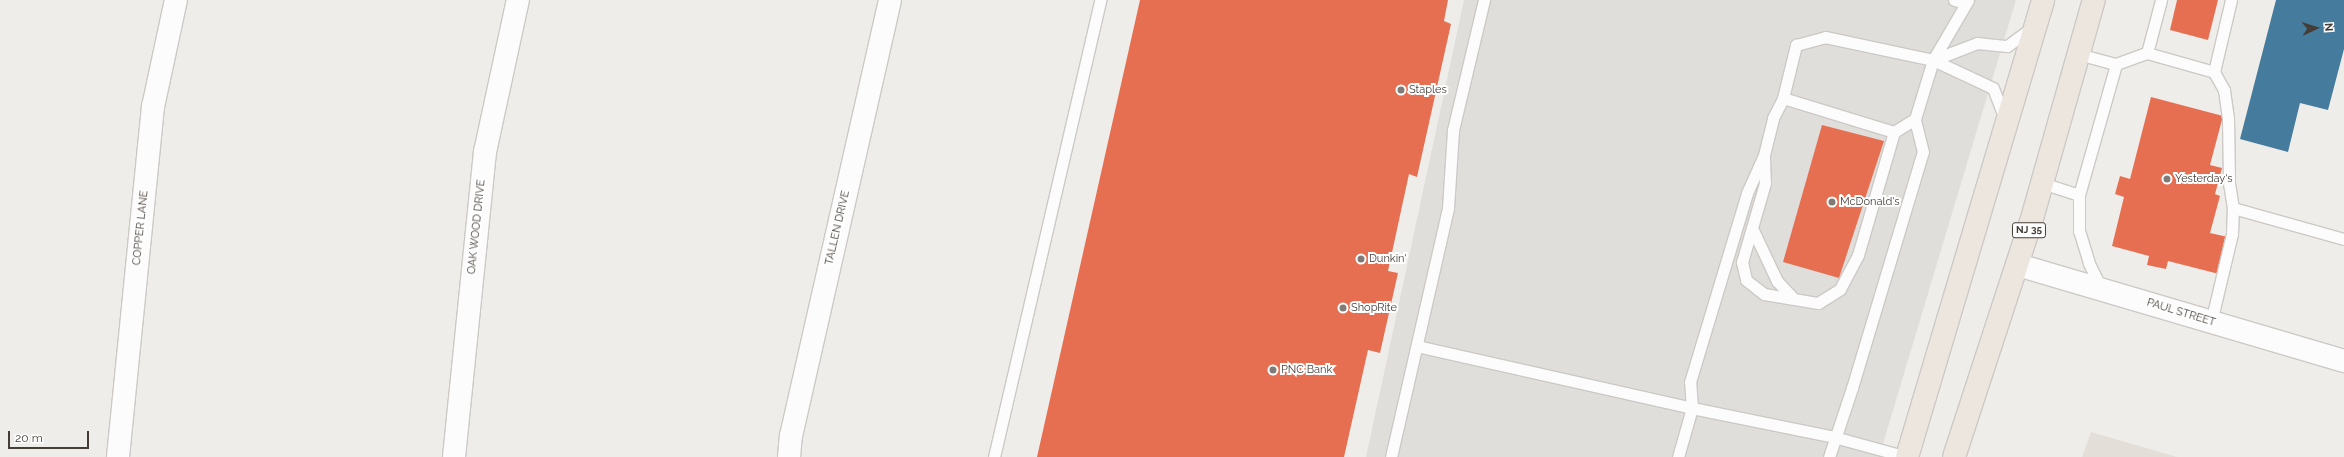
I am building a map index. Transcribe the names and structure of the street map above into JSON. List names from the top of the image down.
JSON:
{
  "streets": {
    "highway": ["NJ 35"],
    "street": [
      "OAK WOOD DRIVE",
      "COPPER LANE",
      "TALLEN DRIVE",
      "PAUL STREET"
    ]
  },
  "crossings": [
    ["NJ 35", "PAUL STREET"]
  ],
  "places": [
    "Staples",
    "Yesterday's",
    "McDonald's",
    "Dunkin'",
    "ShopRite",
    "PNC Bank"
  ],
  "scale_bar": "20 m",
  "north": "right"
}
